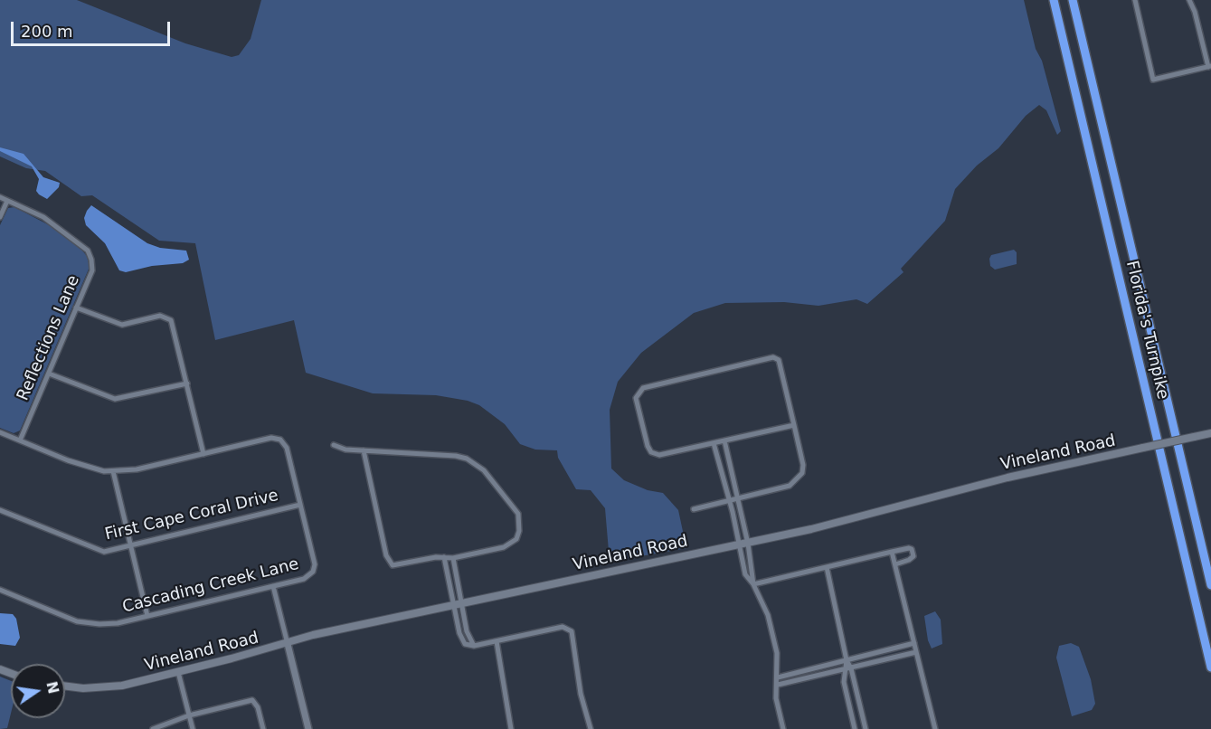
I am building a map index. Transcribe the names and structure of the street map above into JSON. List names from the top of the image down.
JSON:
{
  "streets": {
    "highway": ["Florida's Turnpike"],
    "main road": ["Vineland Road"],
    "street": ["Reflections Lane", "First Cape Coral Drive", "Cascading Creek Lane"]
  },
  "crossings": [
    ["First Cape Coral Drive", "Cascading Creek Lane"]
  ],
  "scale_bar": "200 m",
  "north": "right"
}
